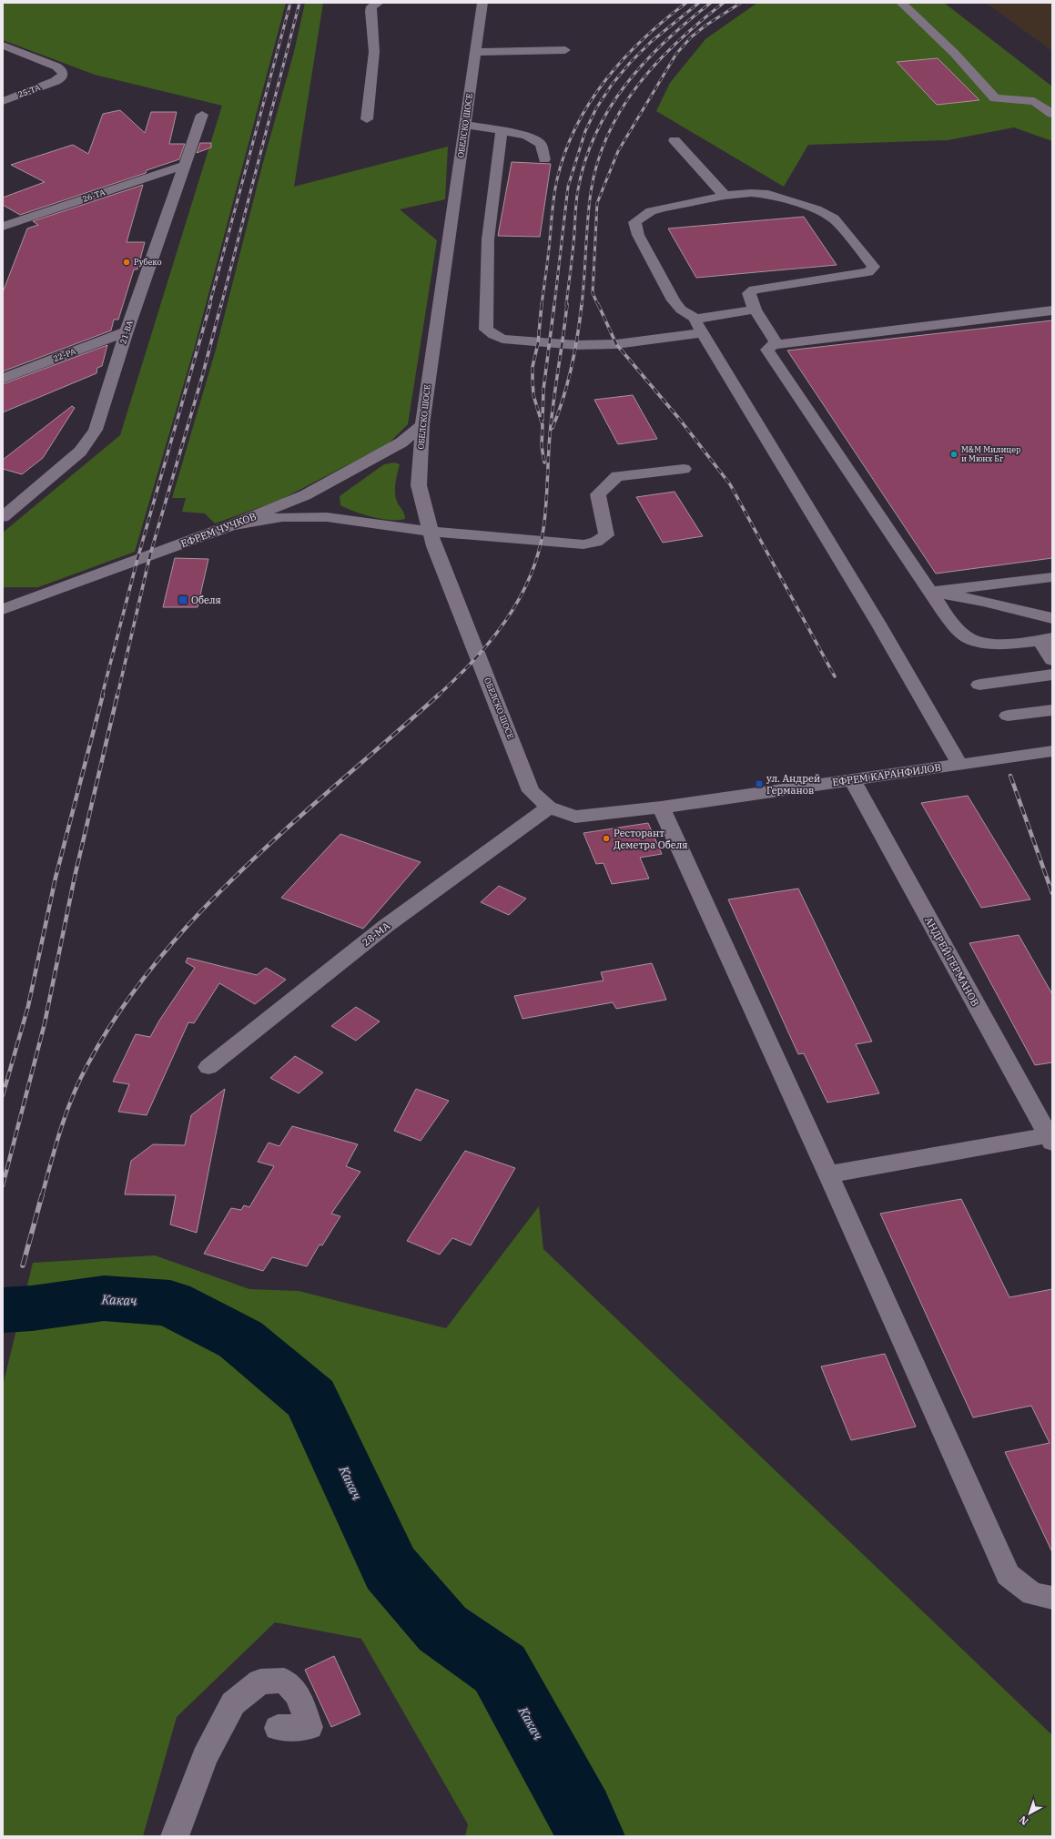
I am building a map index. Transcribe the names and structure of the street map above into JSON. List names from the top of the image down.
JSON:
{
  "streets": {
    "street": [
      "25-ТА",
      "ОБЕЛСКО ШОСЕ",
      "26-ТА",
      "21-ВА",
      "22-РА",
      "ЕФРЕМ ЧУЧКОВ",
      "ЕФРЕМ КАРАНФИЛОВ",
      "28-МА",
      "АНДРЕЙ ГЕРМАНОВ"
    ]
  },
  "crossings": [
    ["ОБЕЛСКО ШОСЕ", "ЕФРЕМ ЧУЧКОВ"],
    ["ОБЕЛСКО ШОСЕ", "ЕФРЕМ КАРАНФИЛОВ"],
    ["ОБЕЛСКО ШОСЕ", "28-МА"],
    ["26-ТА", "21-ВА"],
    ["21-ВА", "22-РА"],
    ["ЕФРЕМ КАРАНФИЛОВ", "28-МА"],
    ["ЕФРЕМ КАРАНФИЛОВ", "АНДРЕЙ ГЕРМАНОВ"]
  ],
  "water": ["Какач"],
  "places": {
    "other": ["Рубеко", "М&M Mилицер и Мюнх Бг", "Ресторант Деметра Обеля"],
    "transit": ["Обеля", "ул. Андрей Германов"]
  },
  "north": "bottom left"
}
